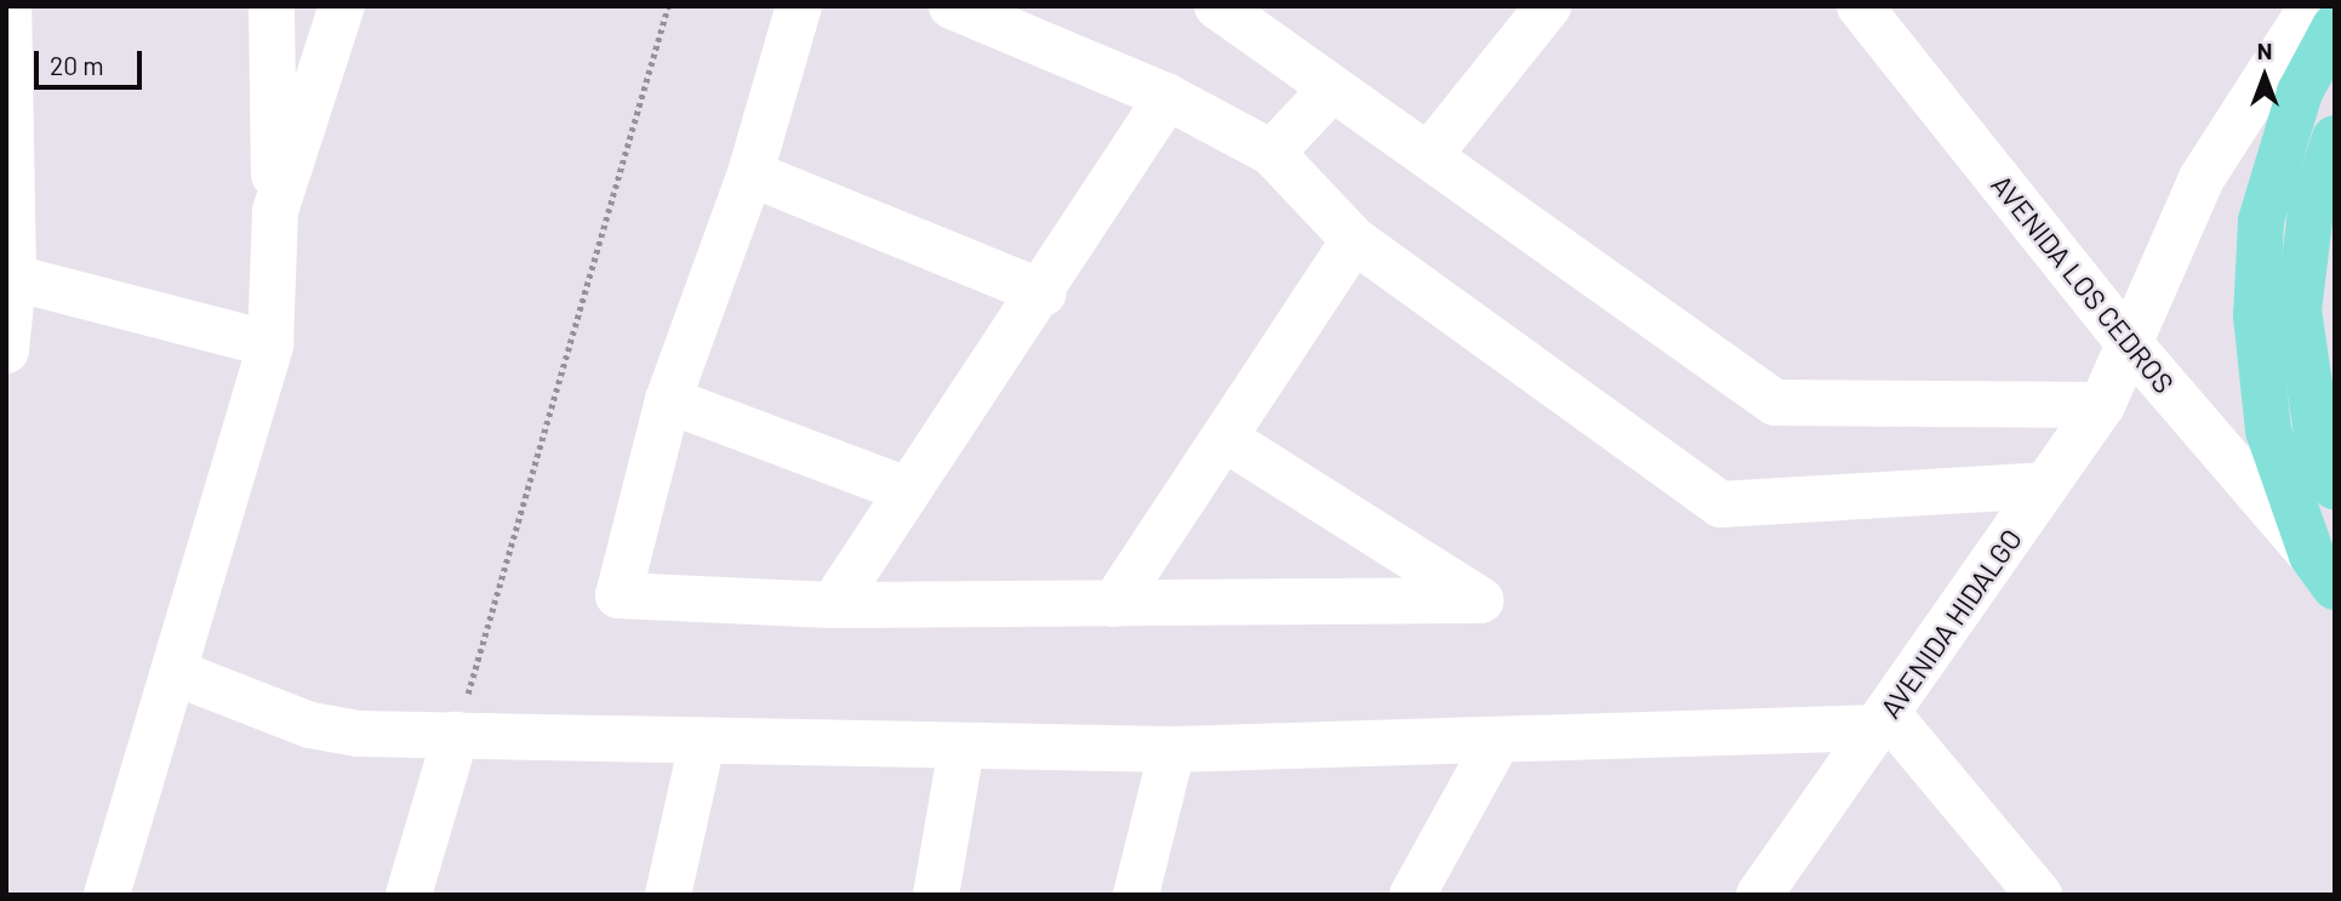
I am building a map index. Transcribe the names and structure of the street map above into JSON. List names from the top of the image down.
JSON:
{
  "streets": {
    "street": ["AVENIDA LOS CEDROS", "AVENIDA HIDALGO"]
  },
  "crossings": [
    ["AVENIDA LOS CEDROS", "AVENIDA HIDALGO"]
  ],
  "scale_bar": "20 m",
  "north": "top"
}
